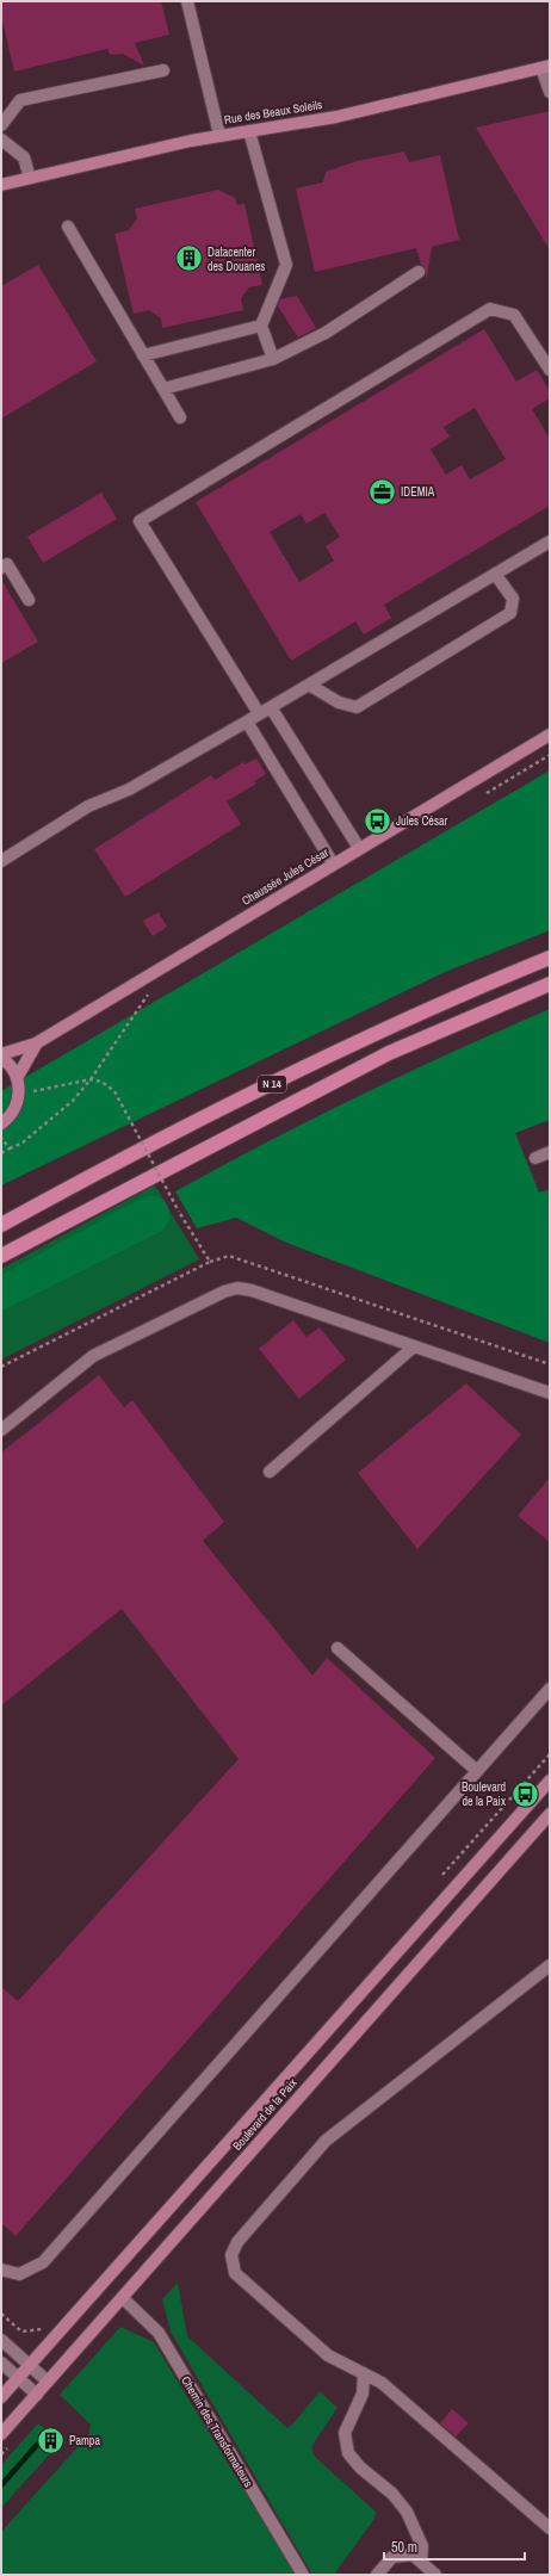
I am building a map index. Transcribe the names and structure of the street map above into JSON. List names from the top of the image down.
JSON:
{
  "streets": {
    "highway": ["N 14"],
    "main road": ["Rue des Beaux Soleils", "Chaussée Jules César", "Boulevard de la Paix"],
    "street": ["Chemin des Transformateurs"]
  },
  "crossings": [
    ["Boulevard de la Paix", "Chemin des Transformateurs"]
  ],
  "places": {
    "building": ["Datacenter des Douanes", "Pampa"],
    "office": ["IDEMIA"],
    "bus stop": ["Jules César", "Boulevard de la Paix"]
  },
  "scale_bar": "50 m"
}
